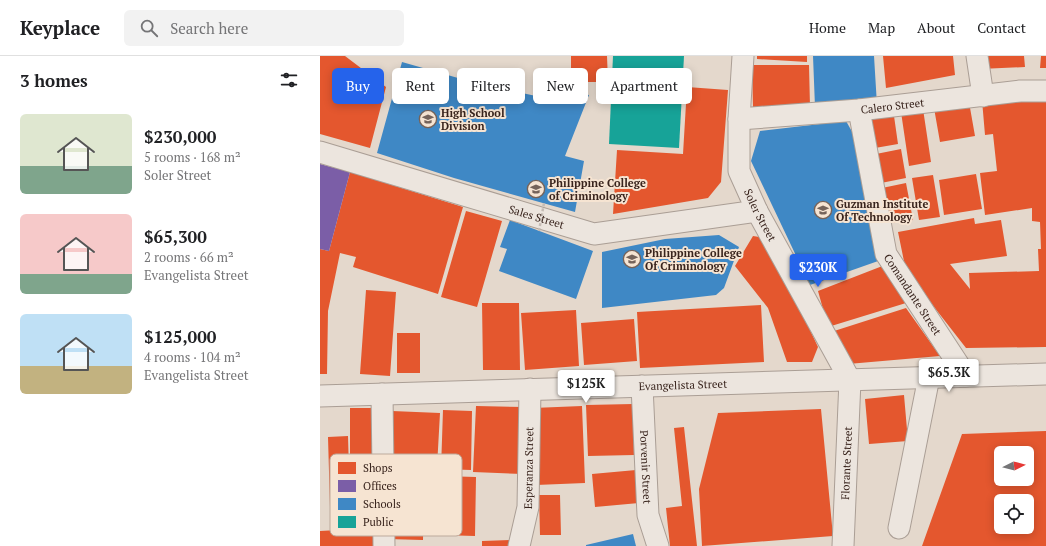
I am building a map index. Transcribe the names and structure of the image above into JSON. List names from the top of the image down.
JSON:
{
  "streets": {
    "street": [
      "Calero Street",
      "Soler Street",
      "Sales Street",
      "Comandante Street",
      "Evangelista Street",
      "Florante Street",
      "Porvenir Street",
      "Esperanza Street"
    ]
  },
  "crossings": [
    ["Calero Street", "Soler Street"],
    ["Calero Street", "Comandante Street"],
    ["Soler Street", "Sales Street"],
    ["Soler Street", "Evangelista Street"],
    ["Soler Street", "Florante Street"],
    ["Comandante Street", "Evangelista Street"],
    ["Evangelista Street", "Florante Street"],
    ["Evangelista Street", "Porvenir Street"],
    ["Evangelista Street", "Esperanza Street"]
  ],
  "places": {
    "school or university": [
      "High School Division",
      "Philippine College of Criminology",
      "Guzman Institute Of Technology",
      "Philippine College Of Criminology"
    ]
  },
  "legend": [
    "Shops",
    "Offices",
    "Schools",
    "Public"
  ],
  "north": "right",
  "page": {
    "header": "Keyplace",
    "search": "Search here",
    "nav": [
      "Home",
      "Map",
      "About",
      "Contact"
    ],
    "heading": "3 homes",
    "chip": [
      "Buy",
      "Rent",
      "Filters",
      "New",
      "Apartment"
    ],
    "list": [
      {
        "name": "$230,000",
        "note": "5 rooms · 168 m² · Soler Street"
      },
      {
        "name": "$65,300",
        "note": "2 rooms · 66 m² · Evangelista Street"
      },
      {
        "name": "$125,000",
        "note": "4 rooms · 104 m² · Evangelista Street"
      }
    ],
    "price": ["$230K", "$65.3K", "$125K"]
  }
}
